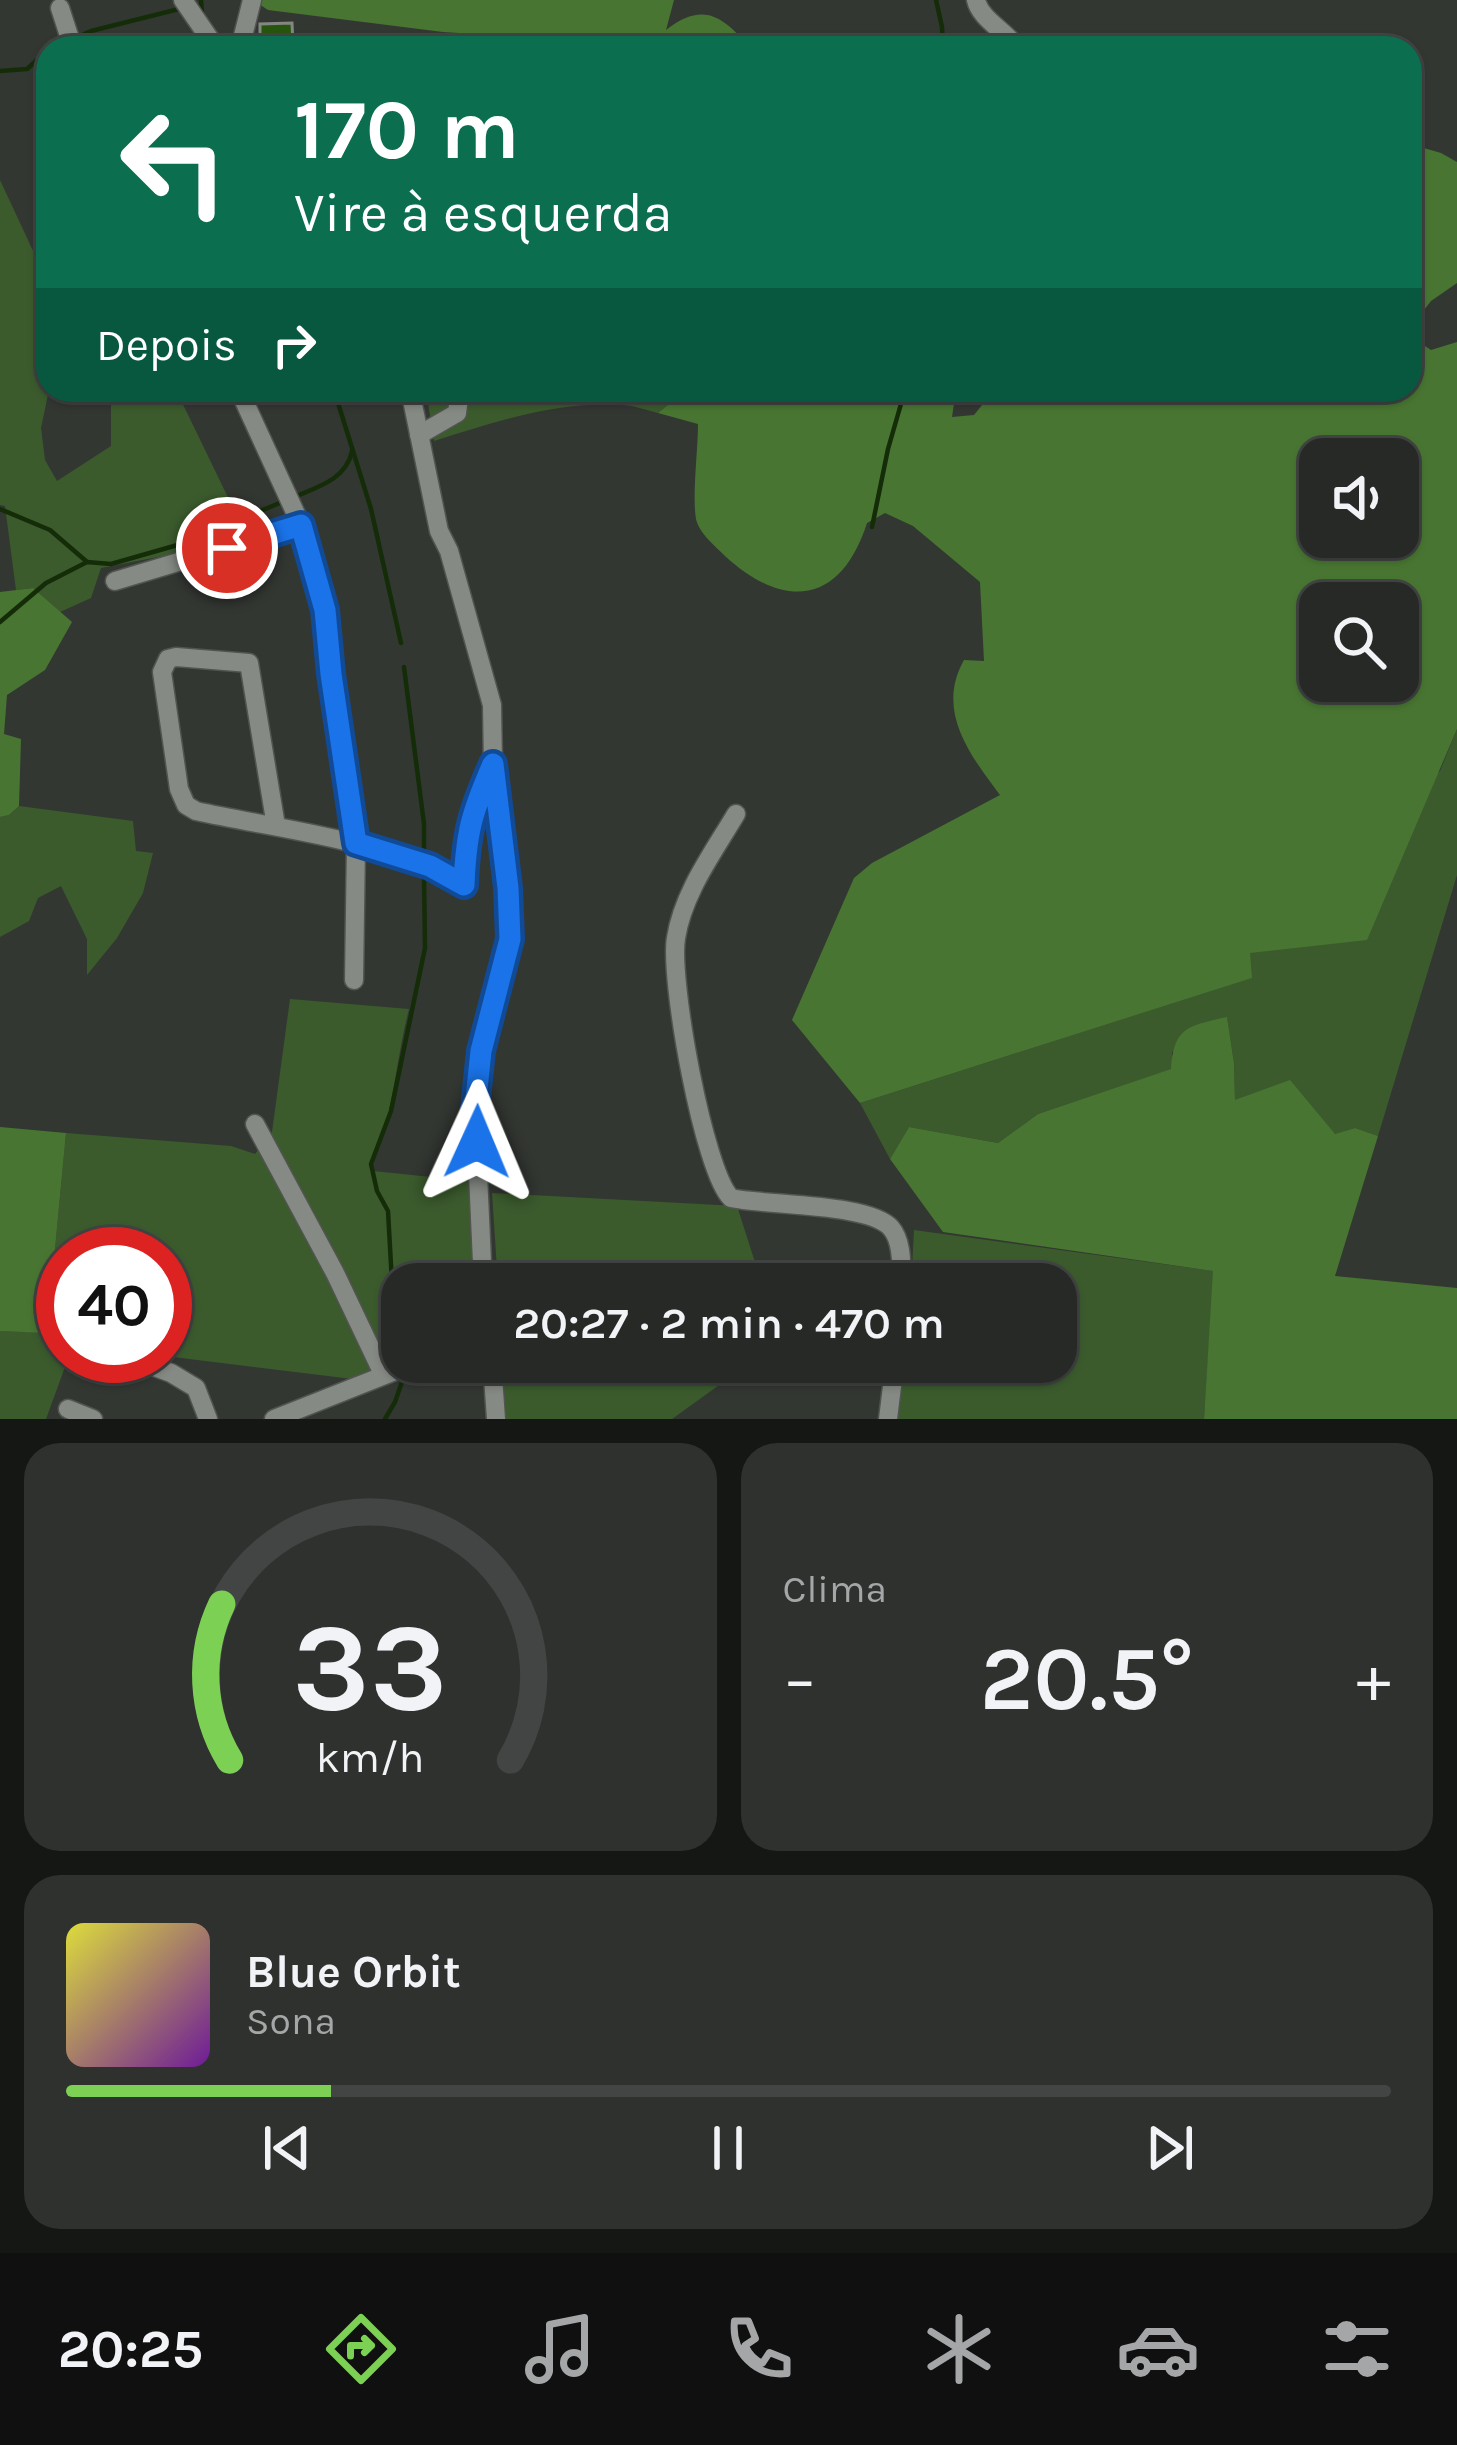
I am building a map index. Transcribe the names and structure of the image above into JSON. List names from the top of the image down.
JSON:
{
  "page": {
    "turn": ["170 m", "Vire à esquerda"],
    "then": "Depois",
    "limit": "40",
    "trip": "20:27 · 2 min · 470 m",
    "tile": "Clima",
    "heat": ["−", "20.5°", "+"],
    "song": ["Blue Orbit", "Sona"],
    "tabs": "20:25",
    "gauge": ["33", "km/h"]
  }
}
